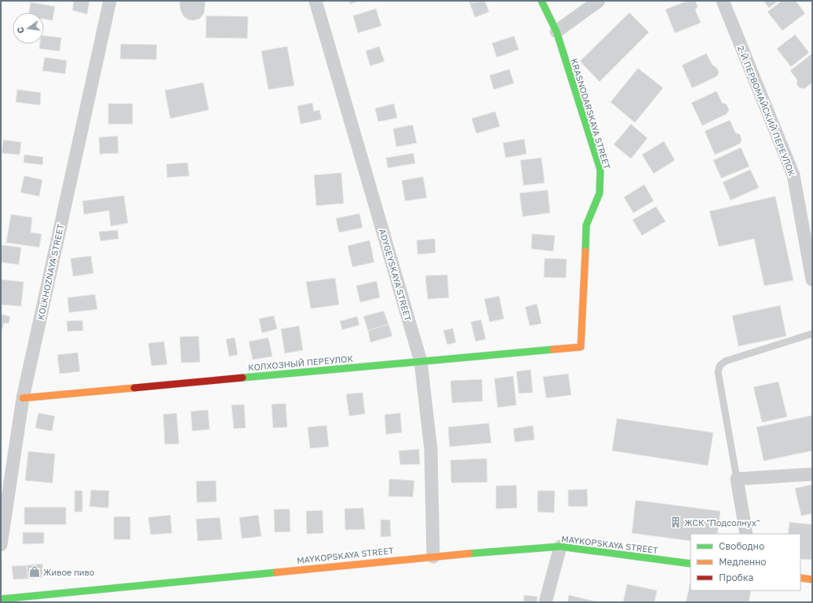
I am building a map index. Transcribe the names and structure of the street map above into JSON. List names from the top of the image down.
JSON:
{
  "streets": {
    "street": [
      "2-Й ПЕРВОМАЙСКИЙ ПЕРЕУЛОК",
      "KRASNODARSKAYA STREET",
      "KOLKHOZNAYA STREET",
      "ADYGEYSKAYA STREET",
      "КОЛХОЗНЫЙ ПЕРЕУЛОК",
      "MAYKOPSKAYA STREET"
    ]
  },
  "crossings": [
    ["KRASNODARSKAYA STREET", "КОЛХОЗНЫЙ ПЕРЕУЛОК"],
    ["KOLKHOZNAYA STREET", "КОЛХОЗНЫЙ ПЕРЕУЛОК"],
    ["ADYGEYSKAYA STREET", "КОЛХОЗНЫЙ ПЕРЕУЛОК"],
    ["ADYGEYSKAYA STREET", "MAYKOPSKAYA STREET"]
  ],
  "places": {
    "building": ["ЖСК \"Подсолнух\""],
    "shop": ["Живое пиво"]
  },
  "legend": ["Свободно", "Медленно", "Пробка"],
  "north": "left"
}
